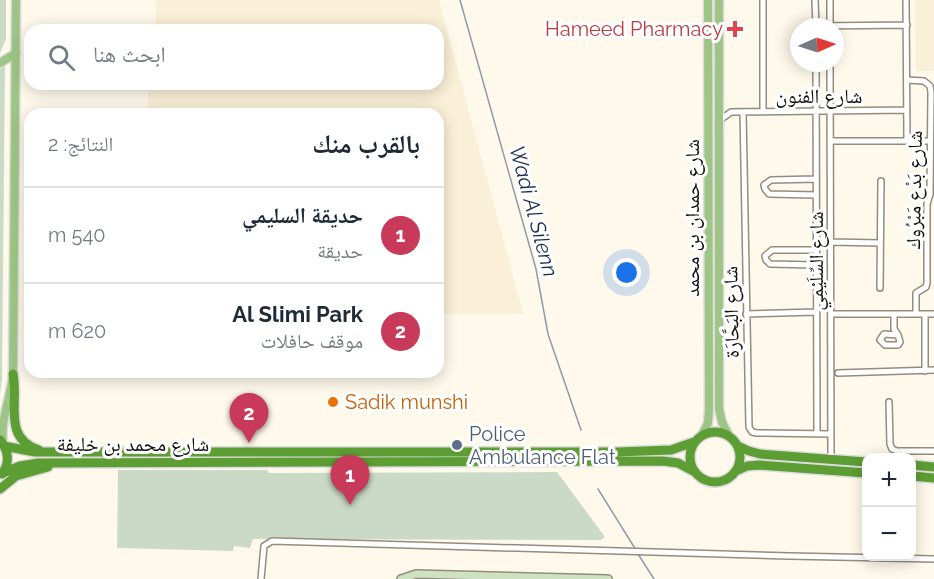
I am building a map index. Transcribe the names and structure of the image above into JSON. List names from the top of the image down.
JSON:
{
  "streets": {
    "highway": ["شارع محمد بن خليفة"],
    "main road": ["شارع حمدان بن محمد"],
    "street": [
      "شارع الفنون",
      "شارع بَدْع مَبْرُوك",
      "شارع السِّلَيْمِي",
      "شارع البَحَّارَة"
    ]
  },
  "crossings": [
    ["شارع الفنون", "شارع السِّلَيْمِي"],
    ["شارع الفنون", "شارع البَحَّارَة"],
    ["شارع حمدان بن محمد", "شارع محمد بن خليفة"],
    ["شارع السِّلَيْمِي", "شارع البَحَّارَة"]
  ],
  "water": ["Wadi Al Silenn"],
  "places": {
    "health": ["Hameed Pharmacy"],
    "other": ["Sadik munshi", "Police Ambulance Flat"]
  },
  "north": "right",
  "page": {
    "search": "ابحث هنا",
    "heading": ["بالقرب منك", "النتائج: 2"],
    "list": [
      {
        "mark": "1",
        "name": "حديقة السليمي",
        "note": "حديقة",
        "value": "540 m"
      },
      {
        "mark": "2",
        "name": "Al Slimi Park",
        "note": "موقف حافلات",
        "value": "620 m"
      }
    ],
    "pins": ["2", "1"],
    "map_buttons": ["+", "−"]
  }
}
